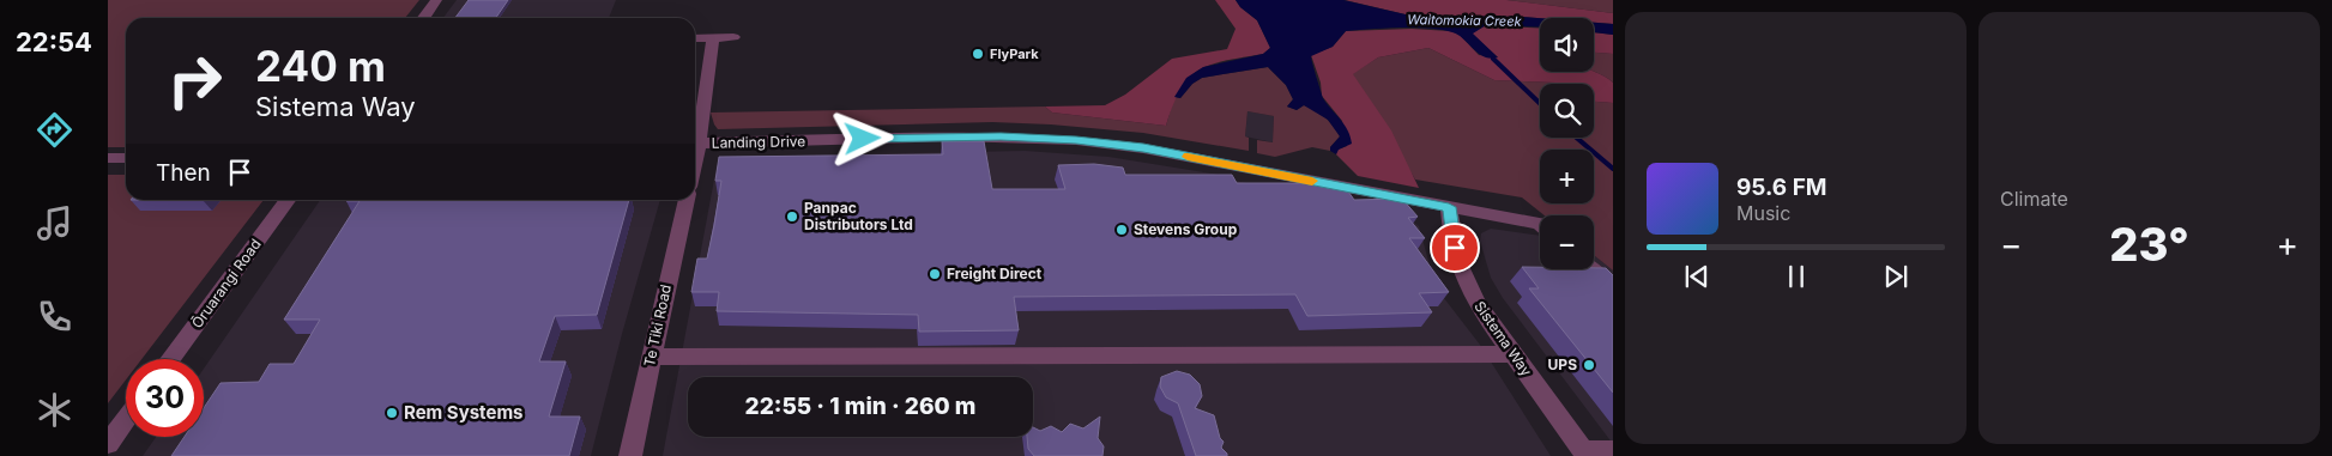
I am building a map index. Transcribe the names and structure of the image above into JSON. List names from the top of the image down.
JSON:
{
  "streets": {
    "street": [
      "Landing Drive",
      "Ōruarangi Road",
      "Te Tiki Road",
      "Sistema Way"
    ]
  },
  "crossings": [
    ["Landing Drive", "Sistema Way"]
  ],
  "water": ["Waitomokia Creek"],
  "places": [
    "FlyPark",
    "Panpac Distributors Ltd",
    "Stevens Group",
    "Freight Direct",
    "UPS",
    "Rem Systems"
  ],
  "page": {
    "tabs": "22:54",
    "tile": "Climate",
    "map_buttons": ["+", "−"],
    "turn": ["240 m", "Sistema Way"],
    "then": "Then",
    "song": ["95.6 FM", "Music"],
    "heat": ["−", "23°", "+"],
    "limit": "30",
    "trip": "22:55 · 1 min · 260 m"
  }
}
